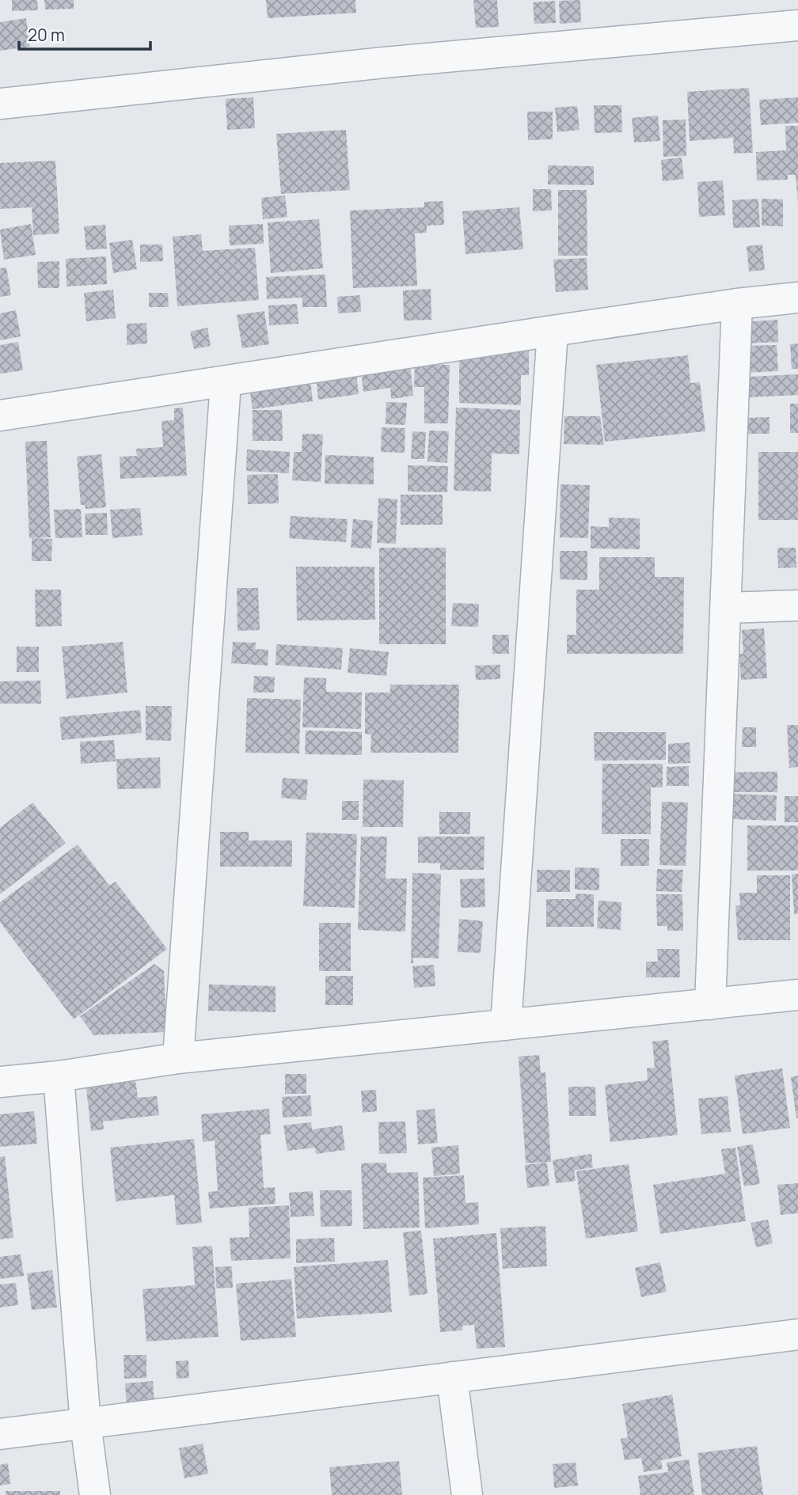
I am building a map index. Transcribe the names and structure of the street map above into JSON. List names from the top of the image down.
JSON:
{
  "scale_bar": "20 m"
}
